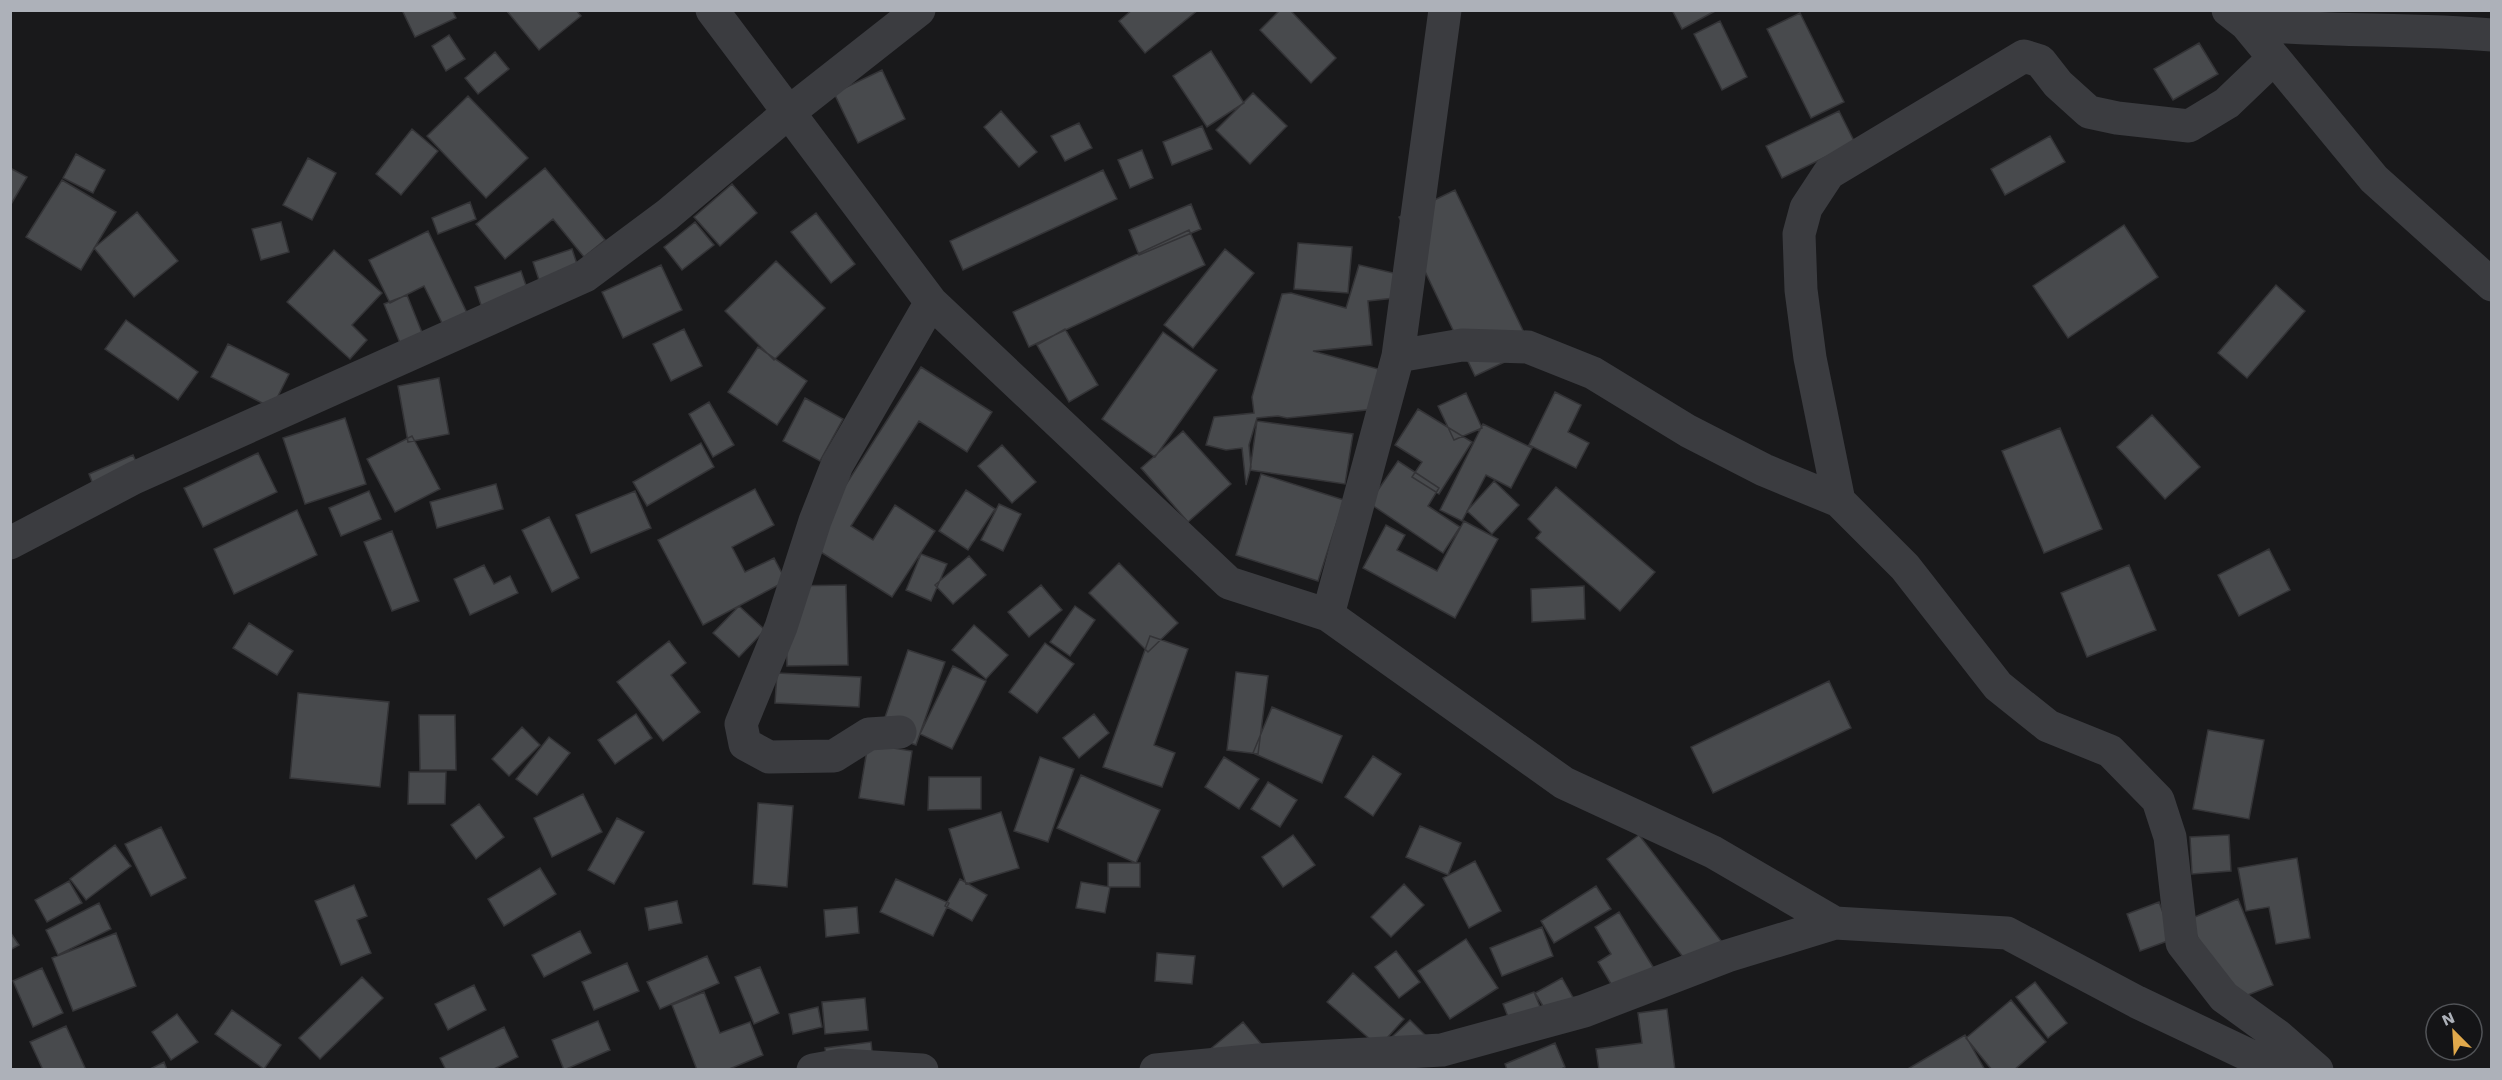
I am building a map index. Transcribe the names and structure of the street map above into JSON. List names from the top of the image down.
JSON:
{
  "north": "top left"
}
